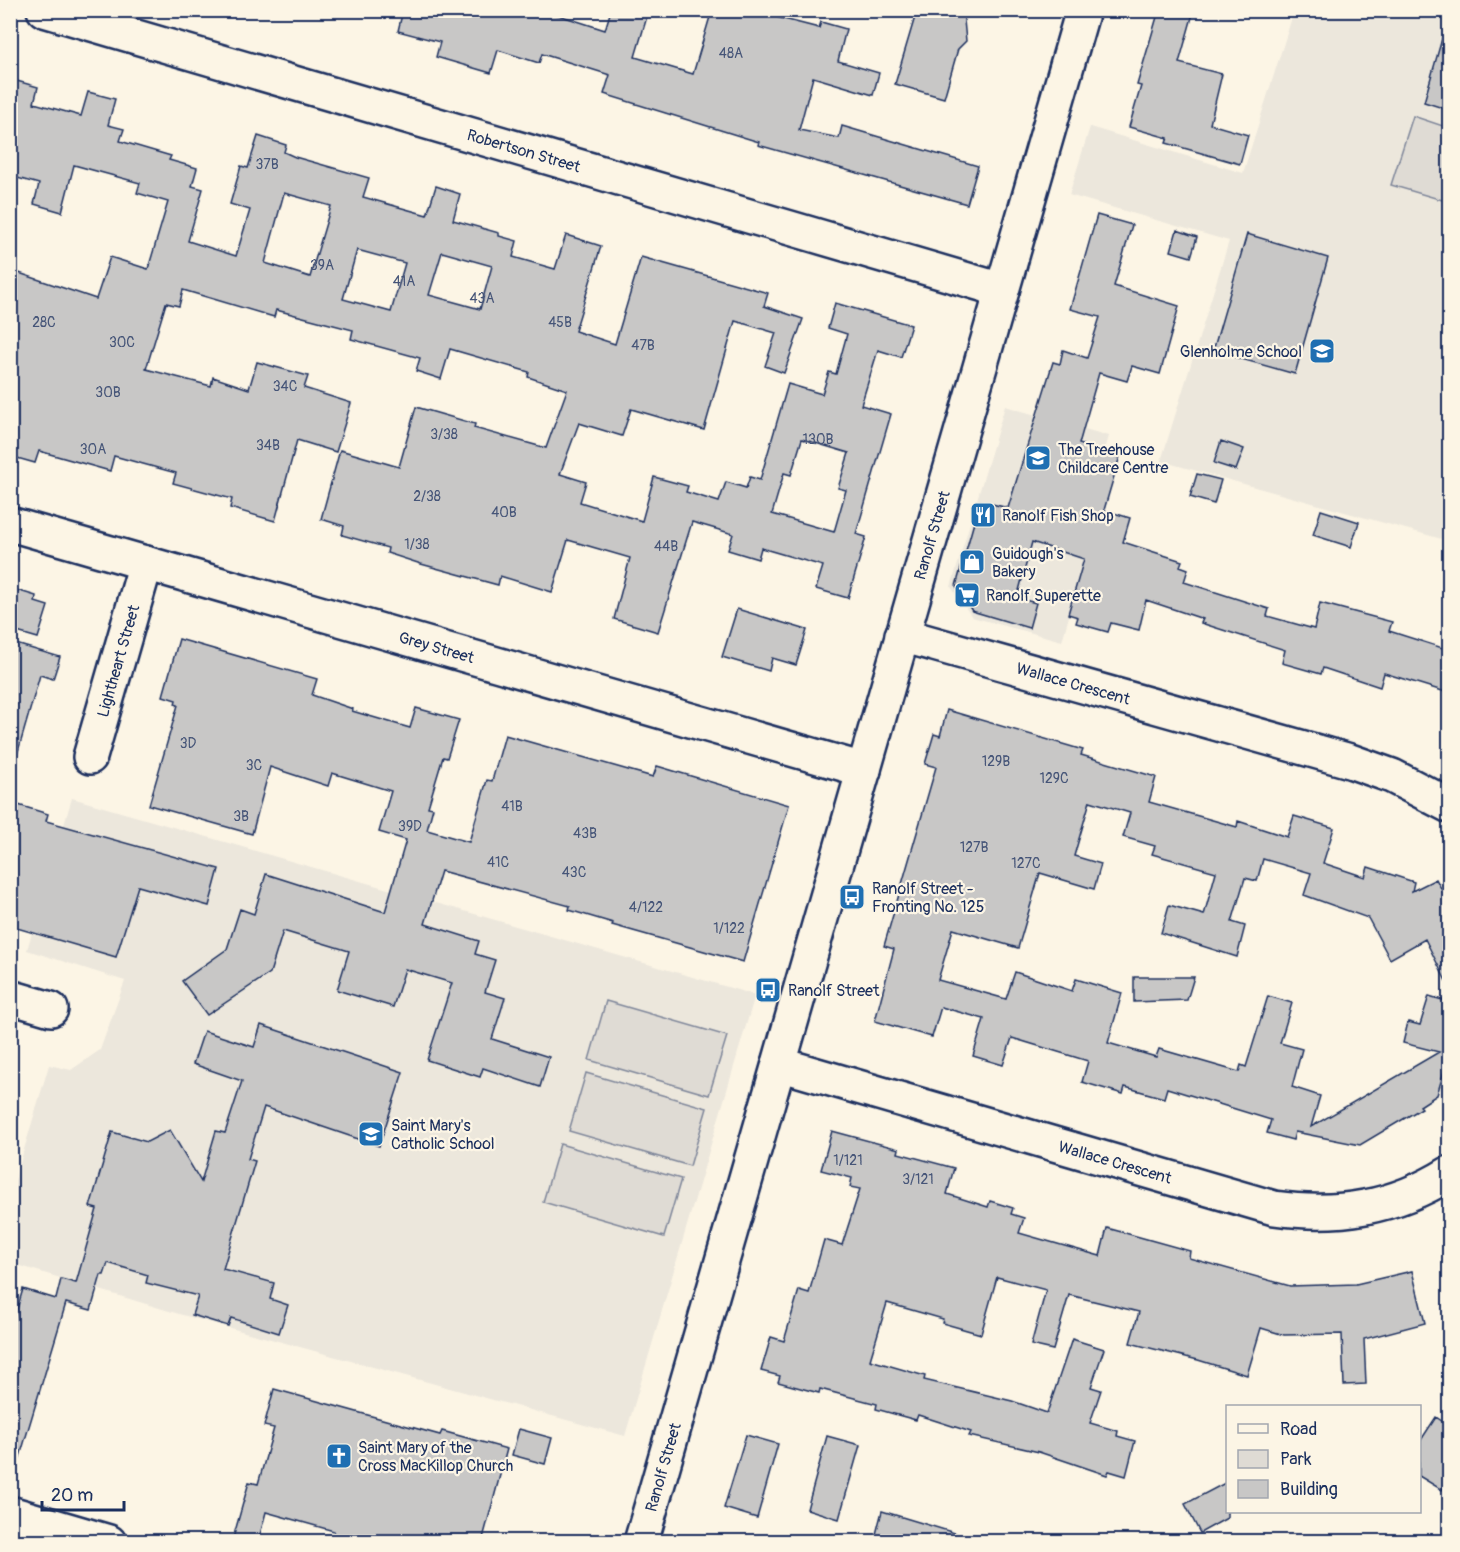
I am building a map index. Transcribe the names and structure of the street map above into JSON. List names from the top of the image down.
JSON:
{
  "streets": {
    "street": [
      "Robertson Street",
      "Ranolf Street",
      "Grey Street",
      "Lightheart Street",
      "Wallace Crescent"
    ]
  },
  "crossings": [
    ["Robertson Street", "Ranolf Street"],
    ["Ranolf Street", "Grey Street"],
    ["Ranolf Street", "Wallace Crescent"],
    ["Grey Street", "Lightheart Street"]
  ],
  "places": {
    "school or university": ["Glenholme School", "The Treehouse Childcare Centre", "Saint Mary's Catholic School"],
    "restaurant": ["Ranolf Fish Shop"],
    "shop": ["Guidough's Bakery"],
    "supermarket": ["Ranolf Superette"],
    "bus stop": ["Ranolf Street - Fronting No. 125", "Ranolf Street"],
    "church": ["Saint Mary of the Cross MacKillop Church"]
  },
  "house_numbers": [
    "48A",
    "37B",
    "39A",
    "41A",
    "43A",
    "28C",
    "45B",
    "30C",
    "47B",
    "34C",
    "30B",
    "3/38",
    "130B",
    "34B",
    "30A",
    "2/38",
    "40B",
    "1/38",
    "44B",
    "3D",
    "129B",
    "3C",
    "129C",
    "41B",
    "3B",
    "39D",
    "43B",
    "127B",
    "41C",
    "127C",
    "43C",
    "4/122",
    "1/122",
    "1/121",
    "3/121"
  ],
  "legend": ["Road", "Park", "Building"],
  "scale_bar": "20 m"
}
